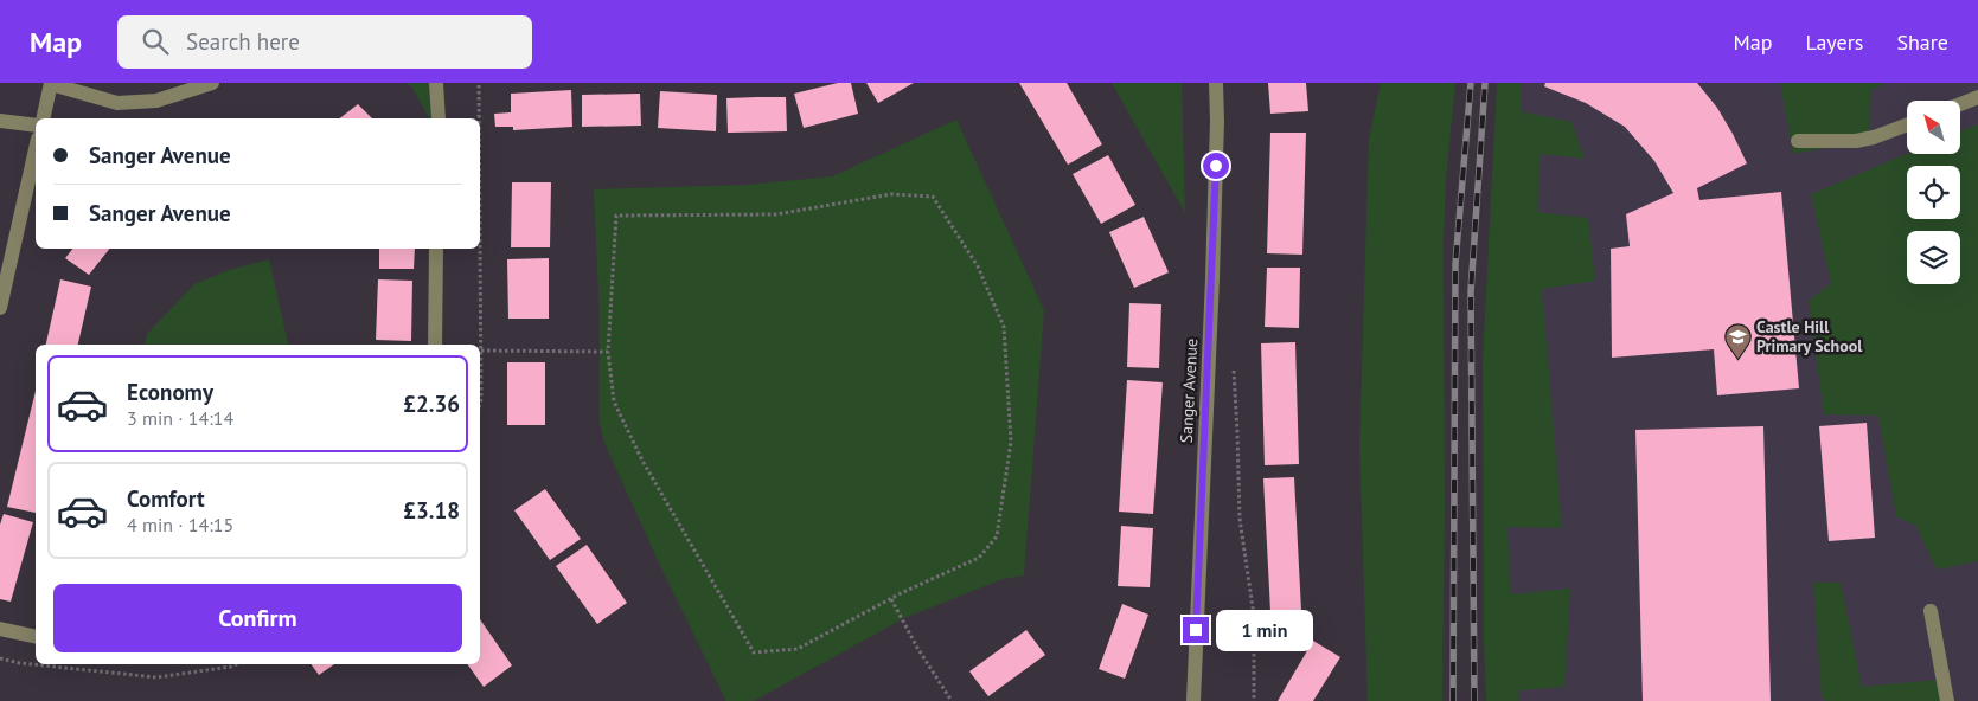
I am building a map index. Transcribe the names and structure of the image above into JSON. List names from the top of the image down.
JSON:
{
  "streets": {
    "street": ["Sanger Avenue"]
  },
  "places": {
    "school or university": ["Castle Hill Primary School"]
  },
  "north": "top left",
  "page": {
    "header": "Map",
    "search": "Search here",
    "nav": ["Map", "Layers", "Share"],
    "banner": ["Sanger Avenue", "Sanger Avenue"],
    "list": [
      {
        "name": "Economy",
        "note": "3 min · 14:14",
        "value": "£2.36"
      },
      {
        "name": "Comfort",
        "note": "4 min · 14:15",
        "value": "£3.18"
      }
    ],
    "buttons": "Confirm",
    "bubble": "1 min"
  }
}
